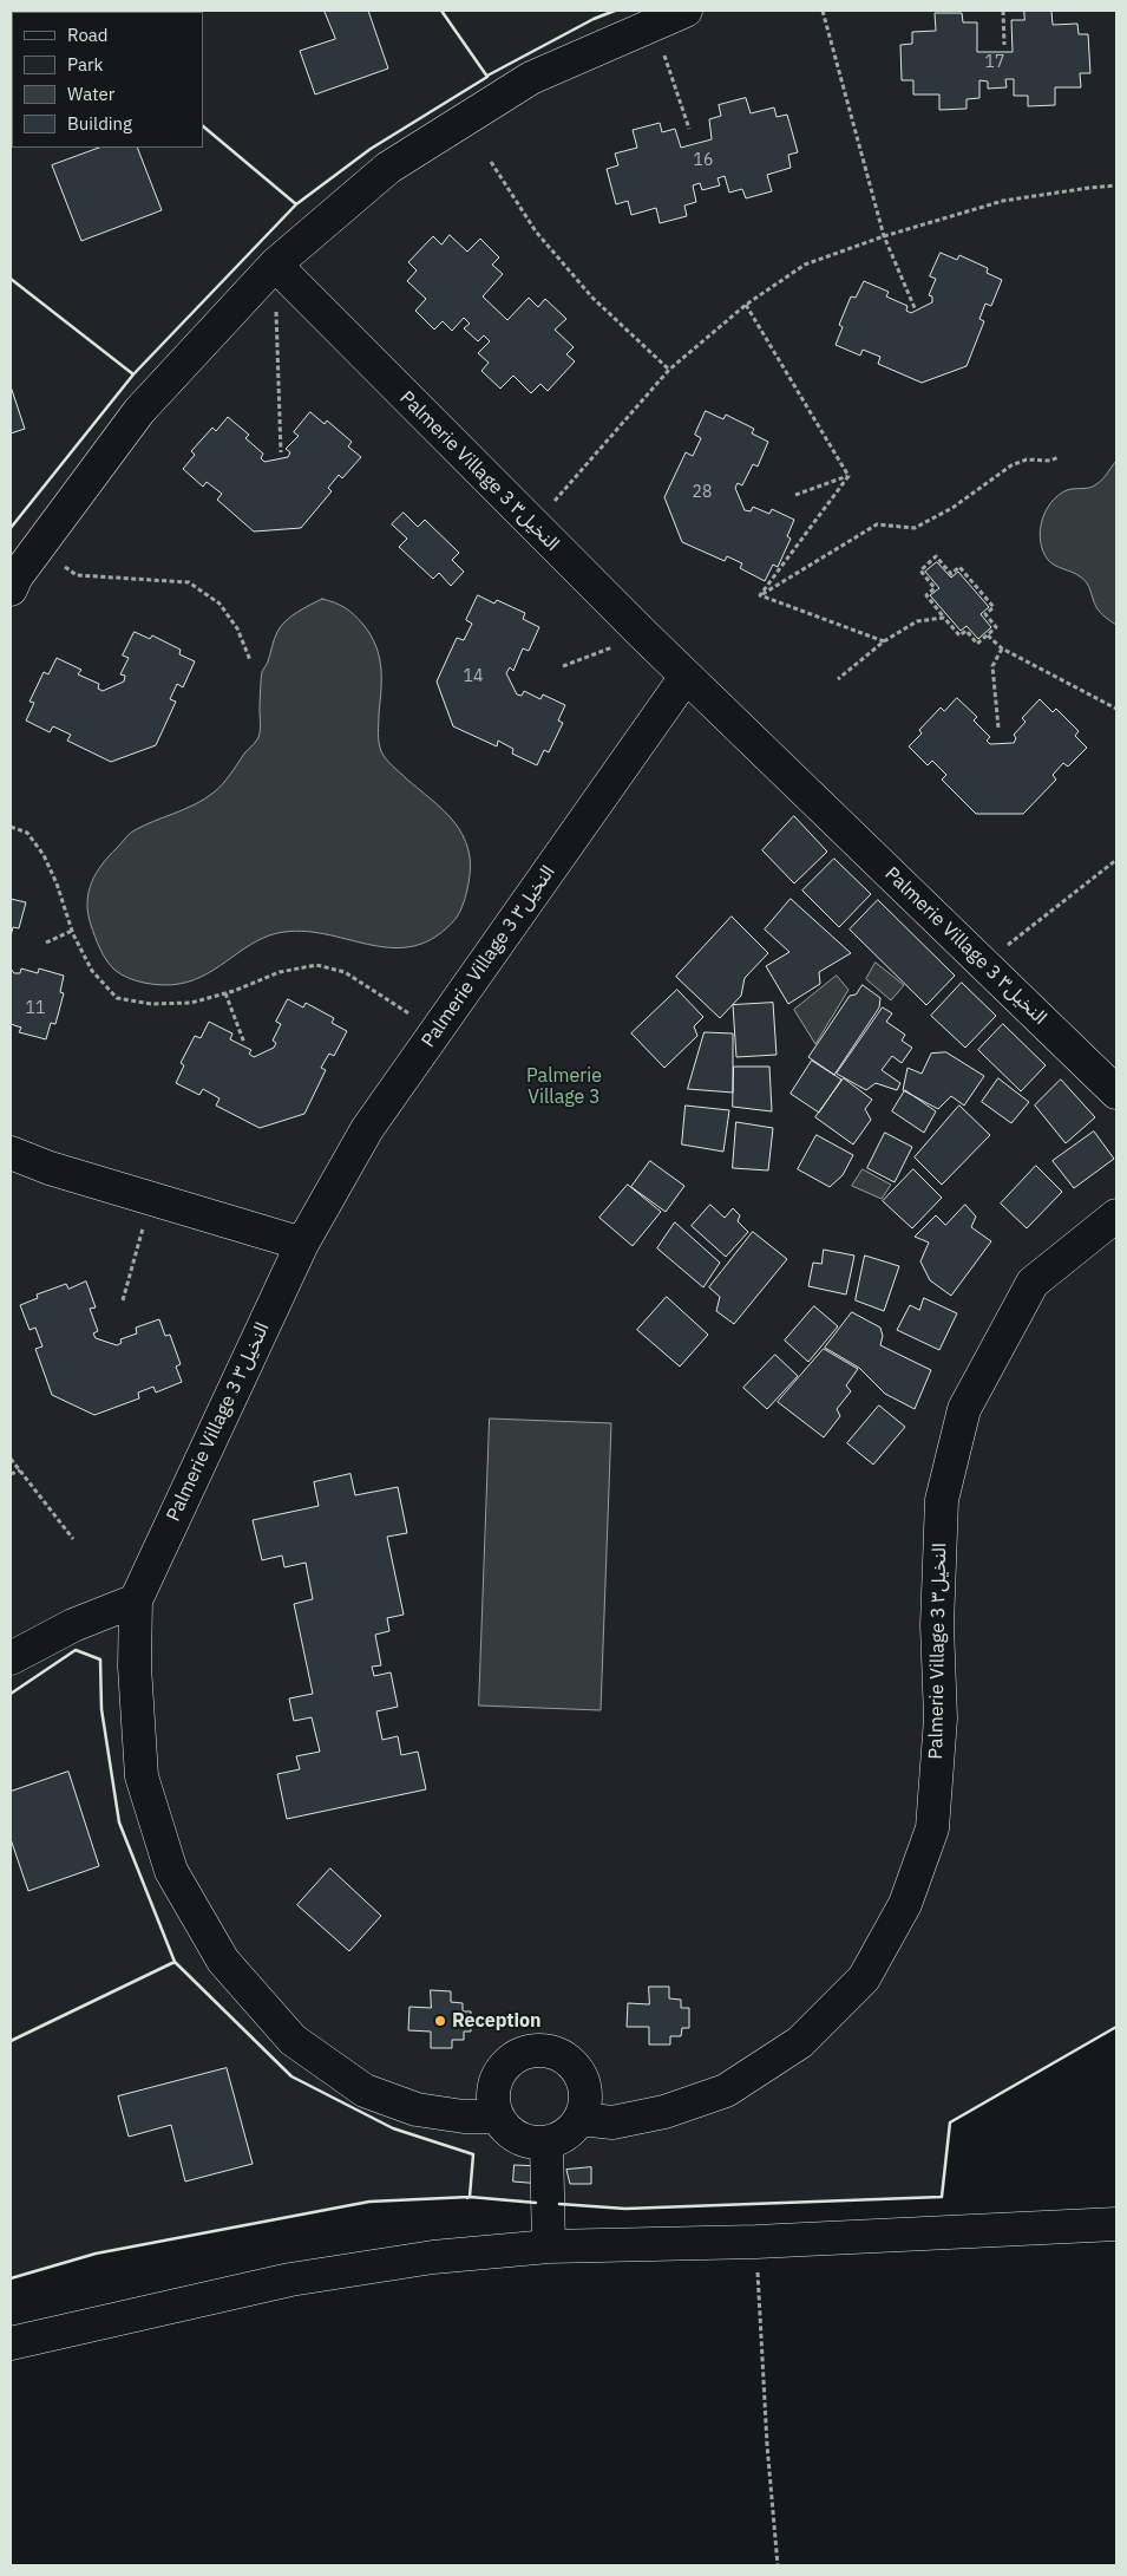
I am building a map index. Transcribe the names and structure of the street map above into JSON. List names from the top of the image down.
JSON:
{
  "streets": {
    "street": ["Palmerie Village 3 النخيل٣"]
  },
  "parks": ["Palmerie Village 3"],
  "places": ["Reception"],
  "house_numbers": [
    "17",
    "16",
    "28",
    "14",
    "11"
  ],
  "legend": [
    "Road",
    "Park",
    "Water",
    "Building"
  ]
}
